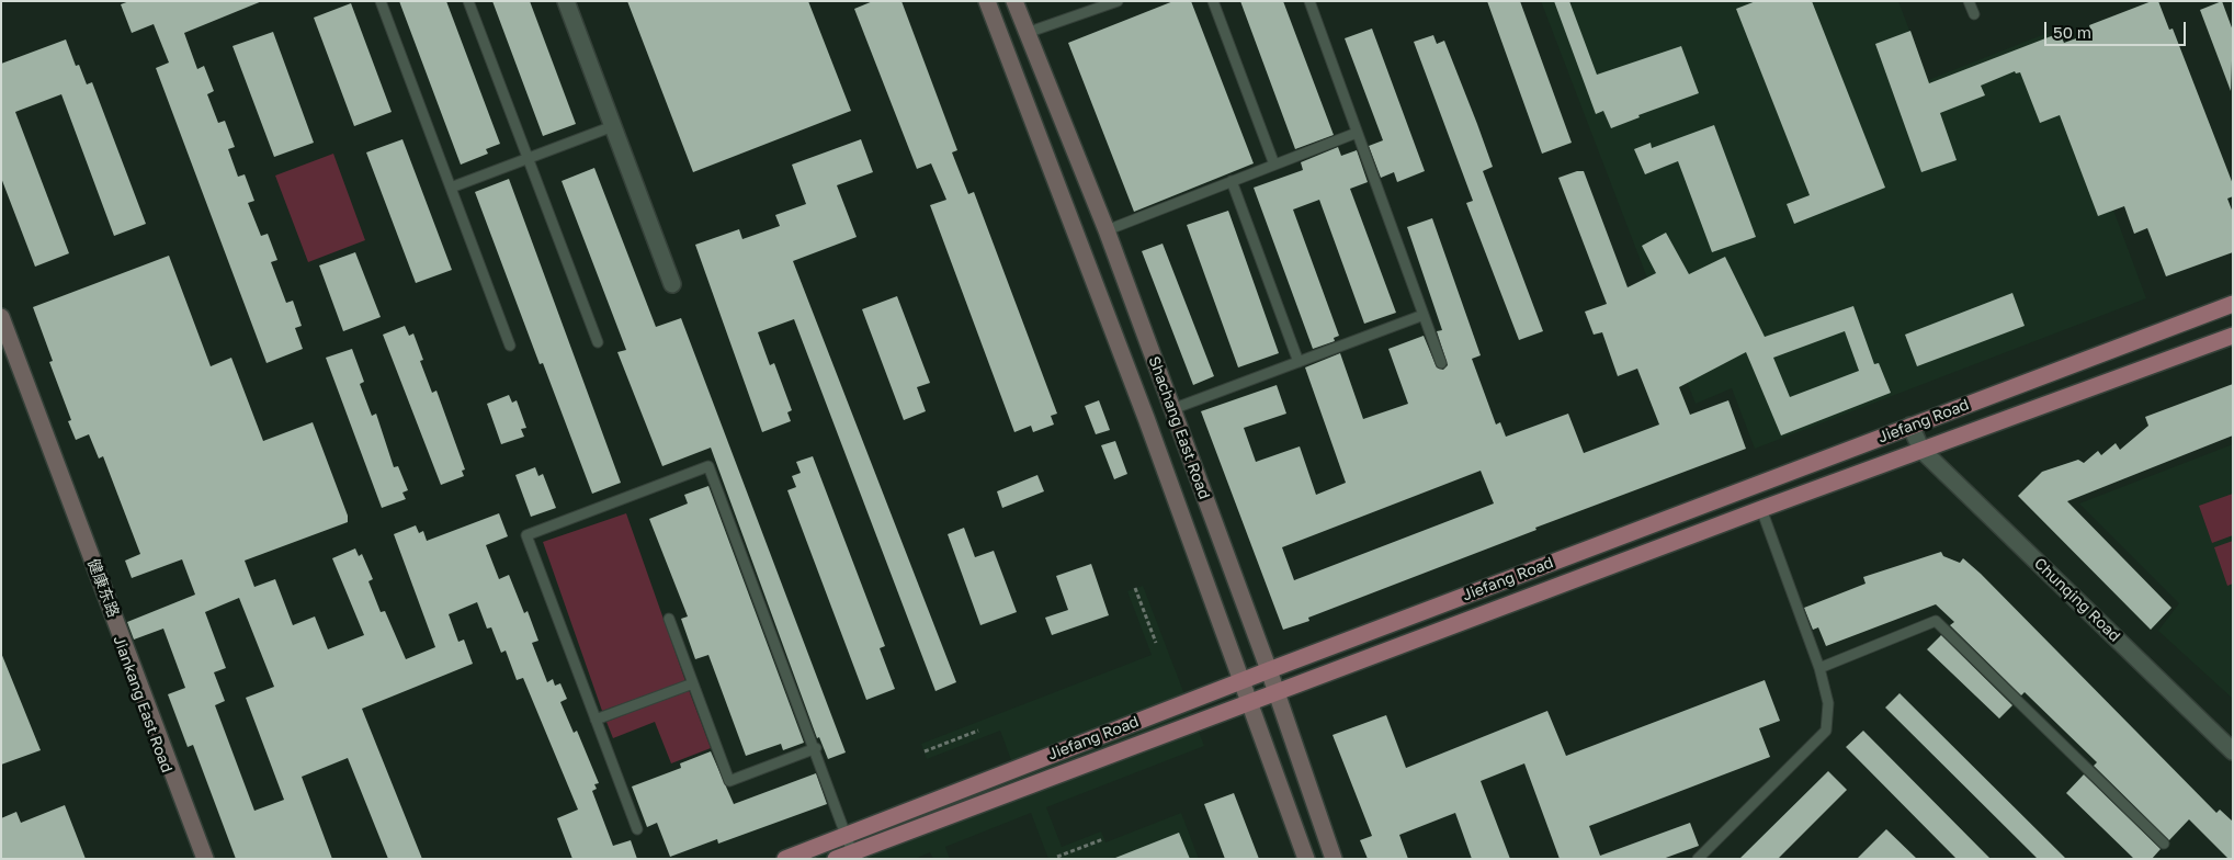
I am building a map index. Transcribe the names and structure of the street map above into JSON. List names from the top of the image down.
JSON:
{
  "streets": {
    "main road": [
      "Jiefang Road",
      "Shachang East Road",
      "健康东路",
      "Jiankang East Road"
    ],
    "street": ["Chunqing Road"]
  },
  "crossings": [
    ["Jiefang Road", "Shachang East Road"],
    ["Jiefang Road", "Chunqing Road"]
  ],
  "scale_bar": "50 m"
}
